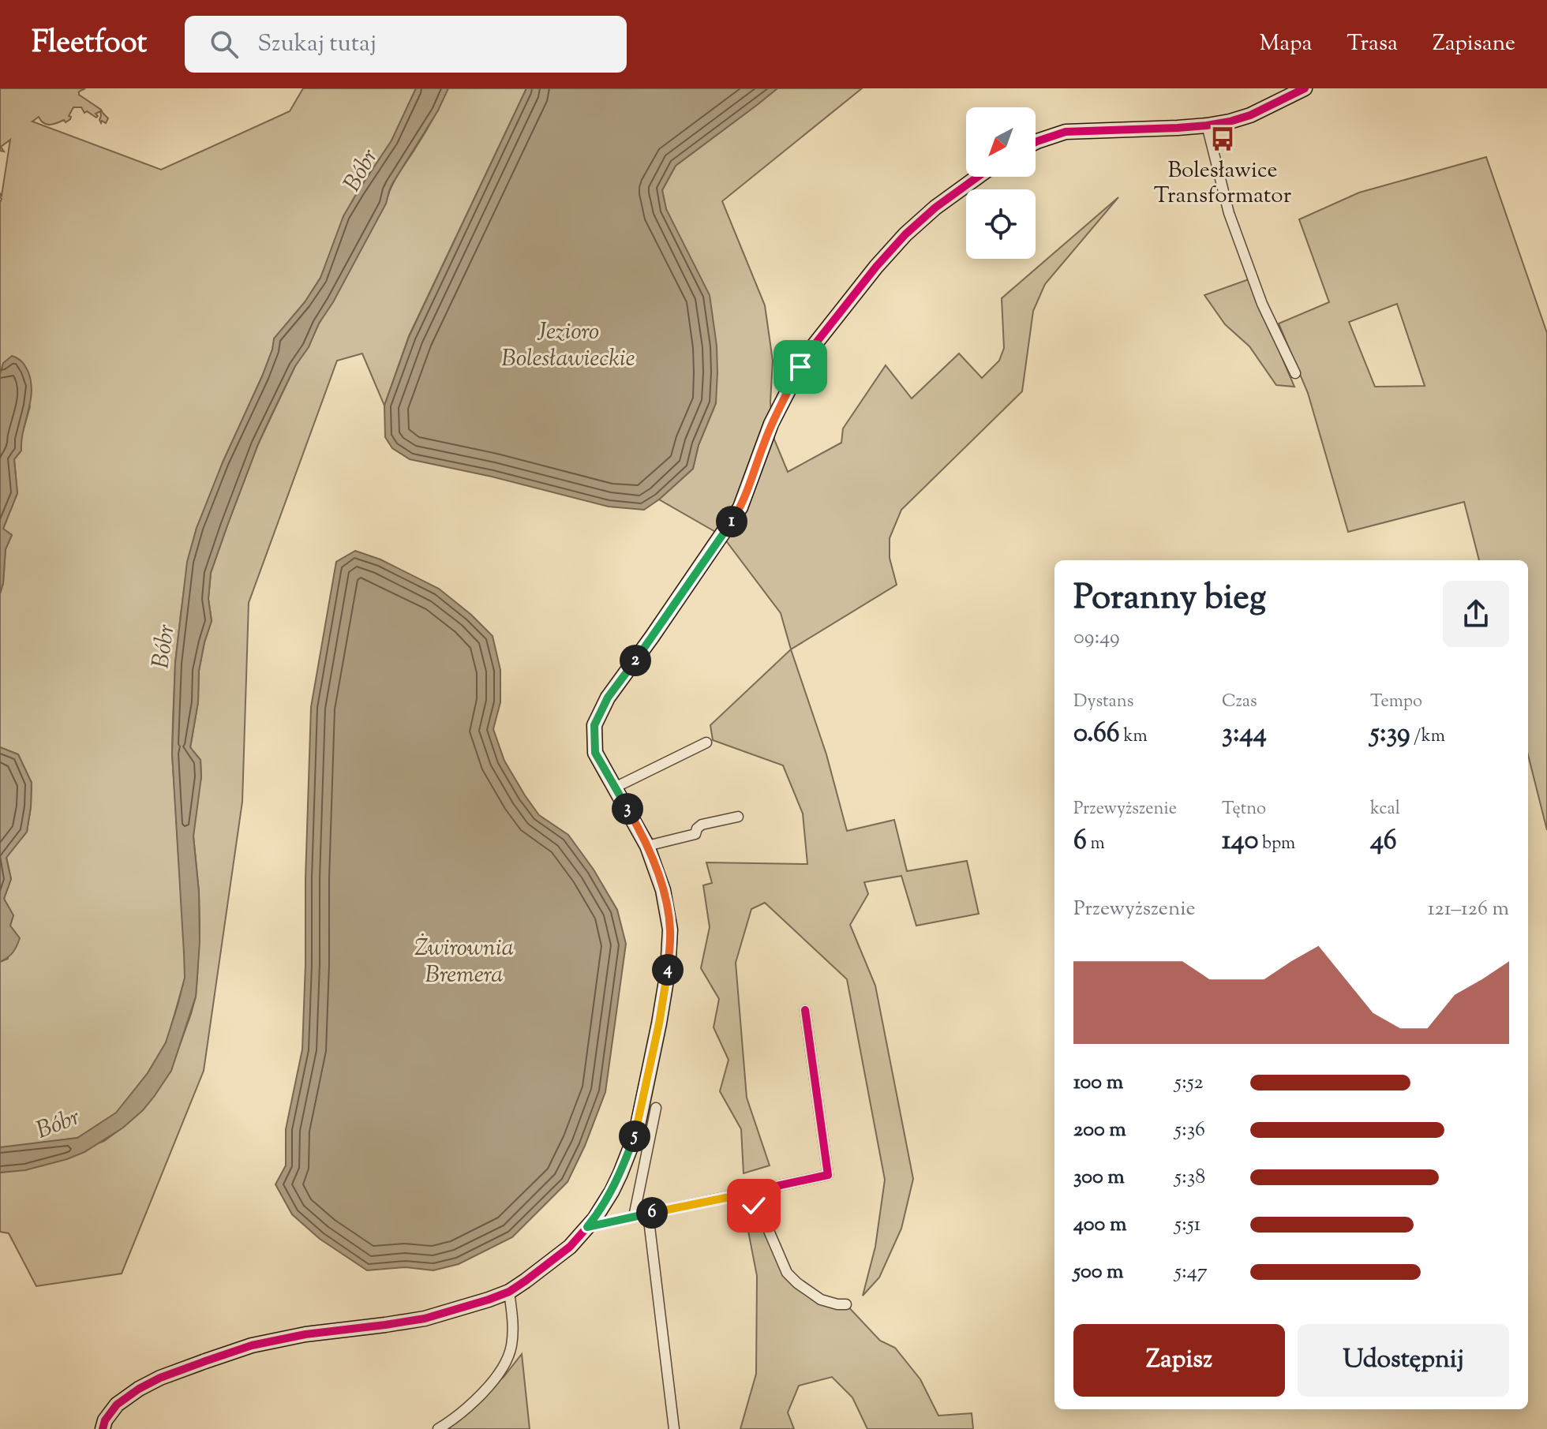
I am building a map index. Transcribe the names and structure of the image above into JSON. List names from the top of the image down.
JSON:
{
  "water": ["Bóbr", "Jezioro Bolesławieckie", "Żwirownia Bremera"],
  "places": {
    "bus stop": ["Bolesławice Transformator"]
  },
  "north": "bottom left",
  "page": {
    "header": "Fleetfoot",
    "search": "Szukaj tutaj",
    "nav": ["Mapa", "Trasa", "Zapisane"],
    "pins": [
      "1",
      "2",
      "3",
      "4",
      "5",
      "6"
    ],
    "heading": ["Poranny bieg", "09:49"],
    "stats": [
      ["Dystans", "0.66 km"],
      ["Czas", "3:44"],
      ["Tempo", "5:39 /km"],
      ["Przewyższenie", "6 m"],
      ["Tętno", "140 bpm"],
      ["kcal", "46"]
    ],
    "chart": ["Przewyższenie", "121–126 m"],
    "list": [
      {
        "name": "100 m",
        "note": "5:52"
      },
      {
        "name": "200 m",
        "note": "5:36"
      },
      {
        "name": "300 m",
        "note": "5:38"
      },
      {
        "name": "400 m",
        "note": "5:51"
      },
      {
        "name": "500 m",
        "note": "5:47"
      }
    ],
    "buttons": ["Zapisz", "Udostępnij"]
  }
}
